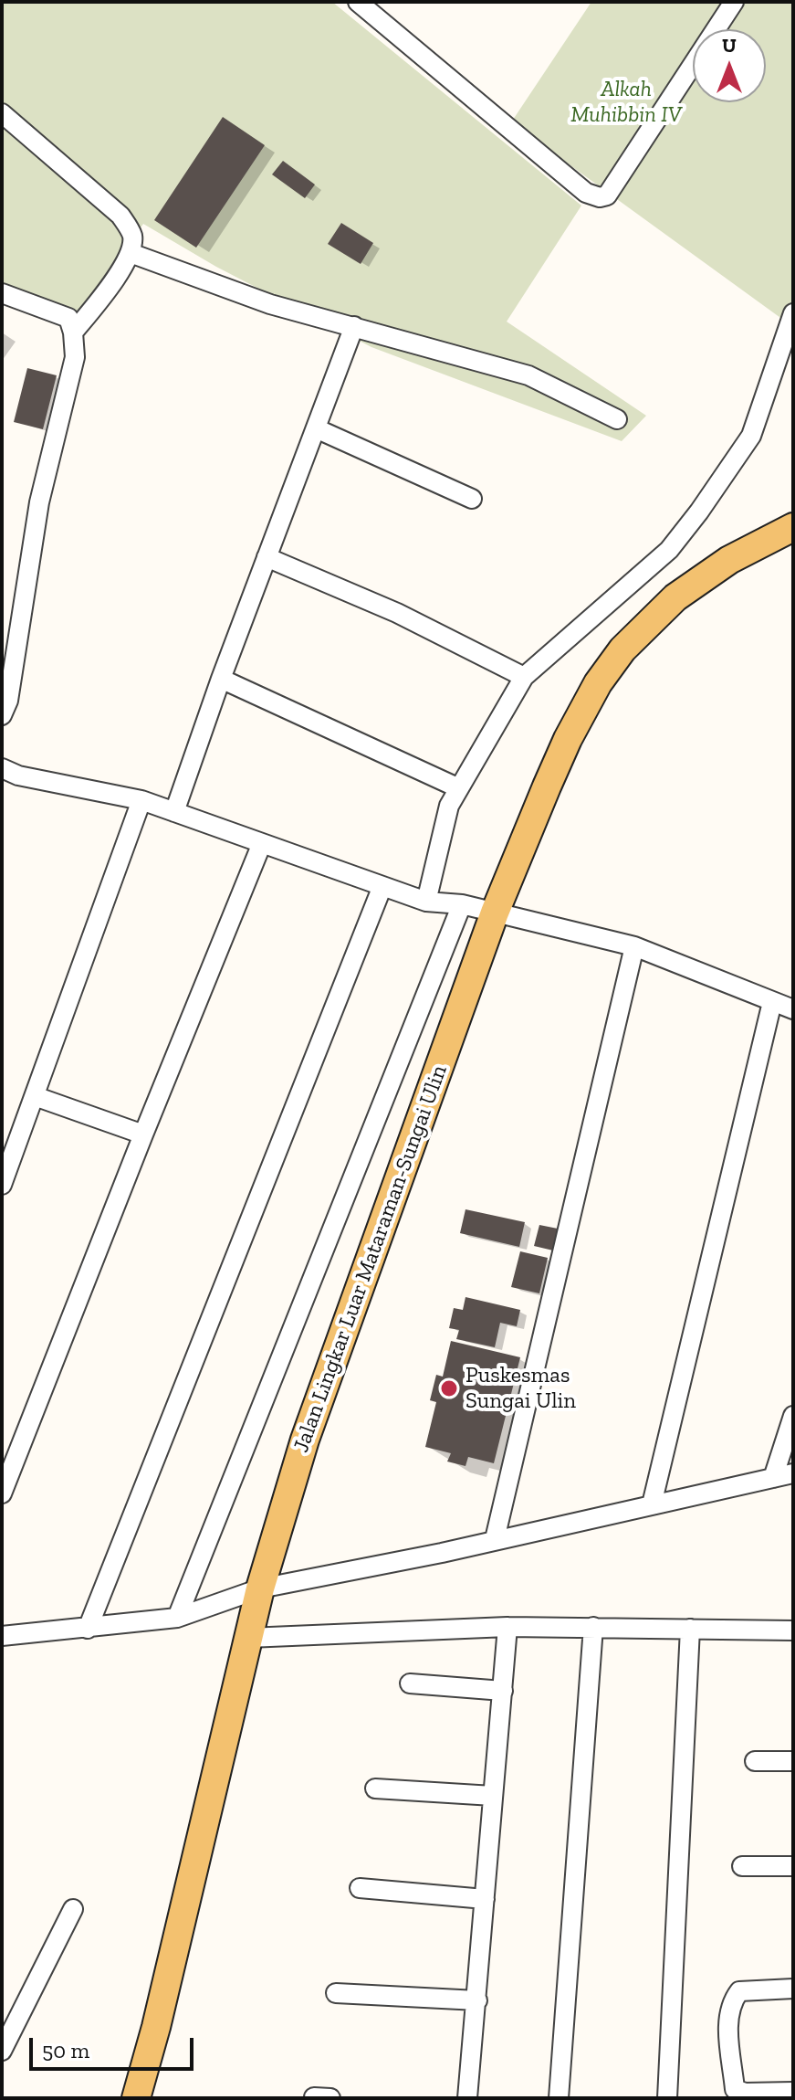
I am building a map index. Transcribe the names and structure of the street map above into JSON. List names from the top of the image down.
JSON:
{
  "streets": {
    "main road": ["Jalan Lingkar Luar Mataraman-Sungai Ulin"]
  },
  "parks": ["Alkah Muhibbin IV"],
  "places": ["Puskesmas Sungai Ulin"],
  "scale_bar": "50 m",
  "north": "top"
}
